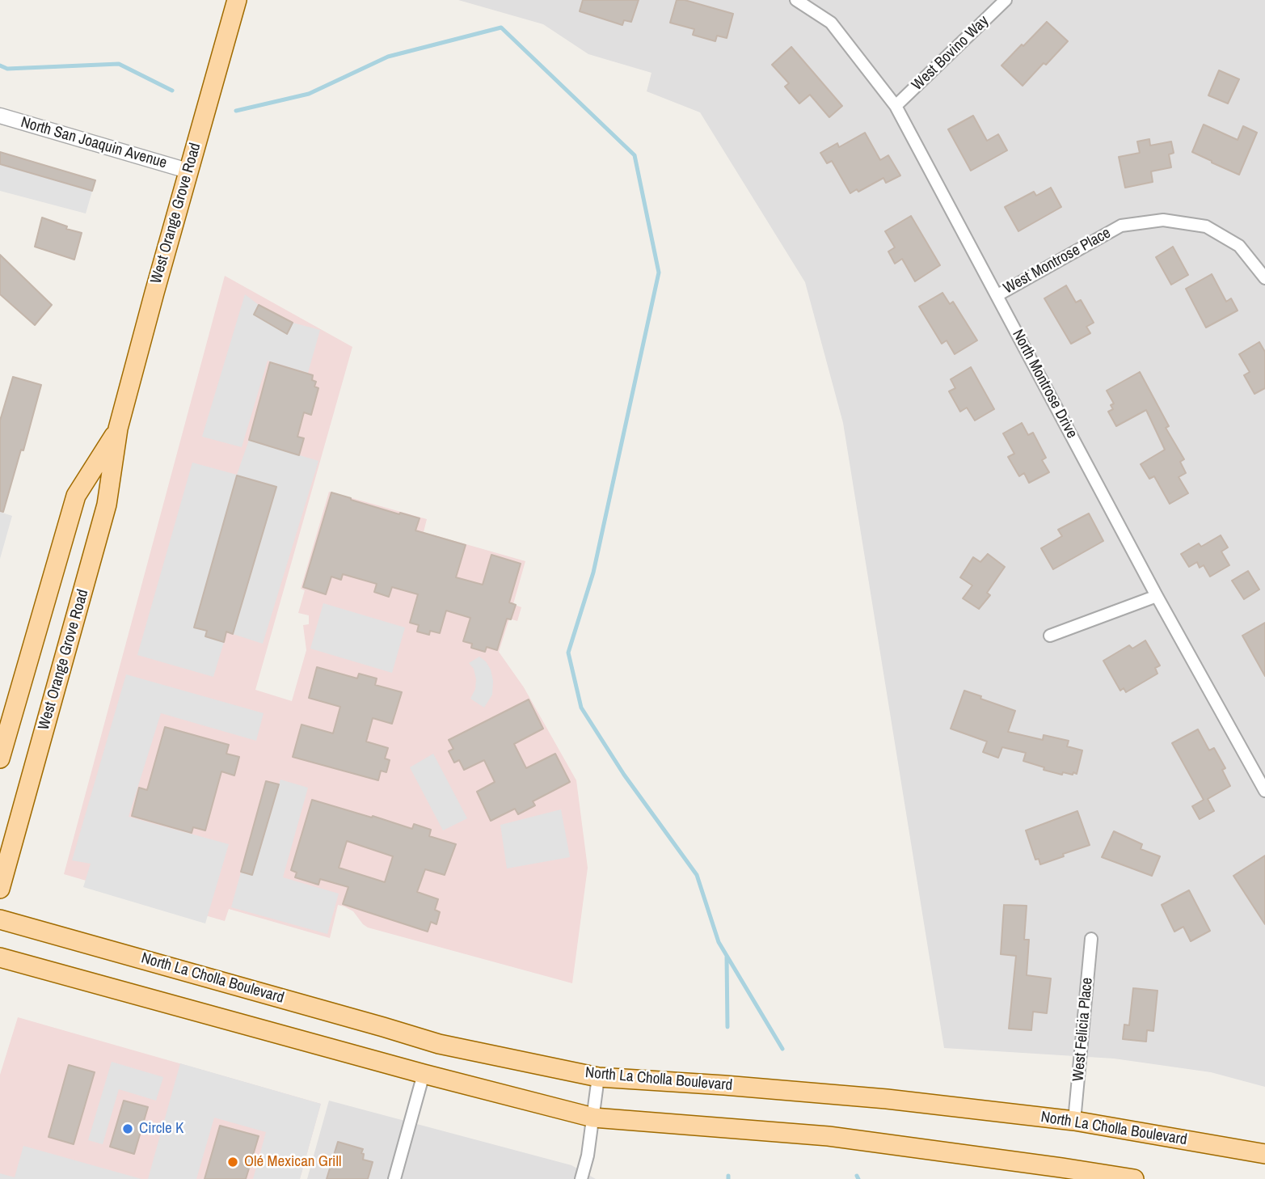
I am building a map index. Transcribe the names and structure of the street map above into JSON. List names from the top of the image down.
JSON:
{
  "streets": {
    "main road": ["West Orange Grove Road", "North La Cholla Boulevard"],
    "street": [
      "West Bovino Way",
      "North San Joaquin Avenue",
      "West Montrose Place",
      "North Montrose Drive",
      "West Felicia Place"
    ]
  },
  "crossings": [
    ["West Bovino Way", "North Montrose Drive"],
    ["North San Joaquin Avenue", "West Orange Grove Road"],
    ["West Montrose Place", "North Montrose Drive"],
    ["North La Cholla Boulevard", "West Felicia Place"]
  ],
  "places": ["Circle K", "Olé Mexican Grill"]
}
